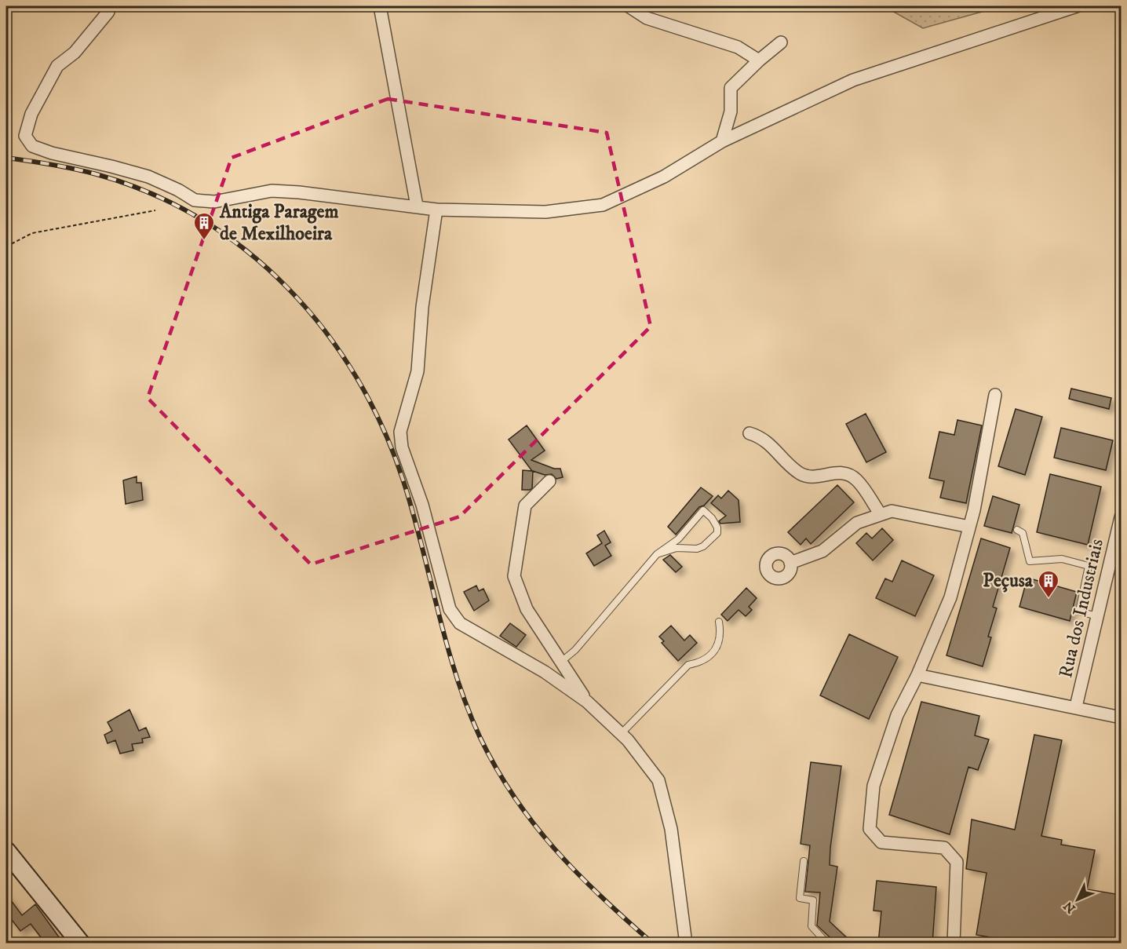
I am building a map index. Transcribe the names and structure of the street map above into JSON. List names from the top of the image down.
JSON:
{
  "streets": {
    "street": ["Rua dos Industriais"]
  },
  "places": {
    "building": ["Antiga Paragem de Mexilhoeira", "Peçusa"]
  },
  "north": "bottom left"
}
